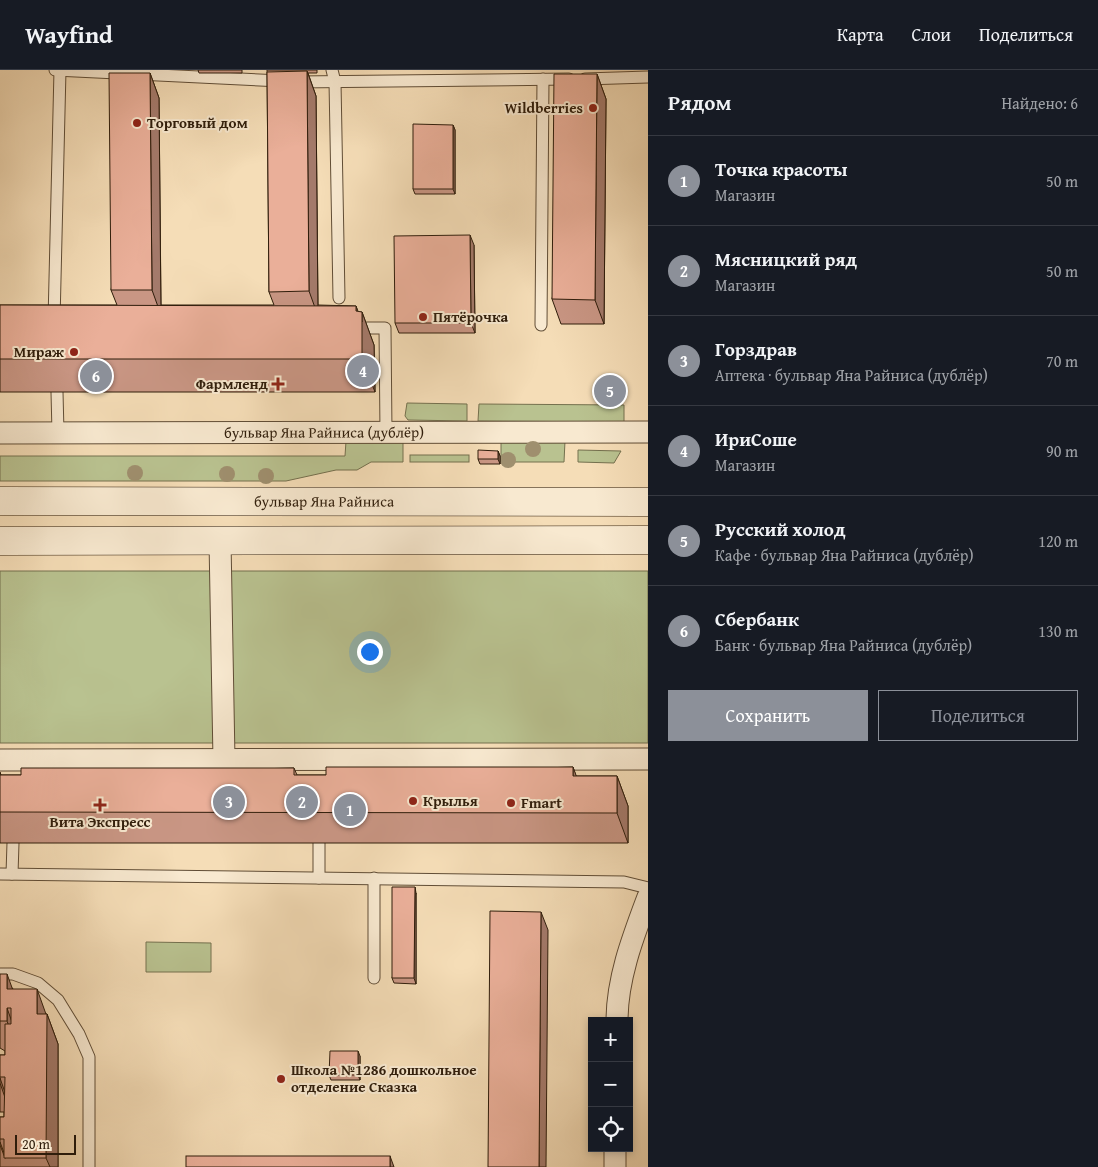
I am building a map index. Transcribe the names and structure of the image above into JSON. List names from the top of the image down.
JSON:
{
  "streets": {
    "main road": ["бульвар Яна Райниса"],
    "street": ["бульвар Яна Райниса (дублёр)"]
  },
  "places": {
    "other": [
      "Wildberries",
      "Торговый дом",
      "Пятёрочка",
      "Мираж",
      "Крылья",
      "Fmart",
      "Школа №1286 дошкольное отделение Сказка"
    ],
    "health": ["Фармленд", "Вита Экспресс"]
  },
  "scale_bar": "20 m",
  "page": {
    "header": "Wayfind",
    "nav": ["Карта", "Слои", "Поделиться"],
    "heading": ["Рядом", "Найдено: 6"],
    "list": [
      {
        "mark": "1",
        "name": "Точка красоты",
        "note": "Магазин",
        "value": "50 m"
      },
      {
        "mark": "2",
        "name": "Мясницкий ряд",
        "note": "Магазин",
        "value": "50 m"
      },
      {
        "mark": "3",
        "name": "Горздрав",
        "note": "Аптека · бульвар Яна Райниса (дублёр)",
        "value": "70 m"
      },
      {
        "mark": "4",
        "name": "ИриСоше",
        "note": "Магазин",
        "value": "90 m"
      },
      {
        "mark": "5",
        "name": "Русский холод",
        "note": "Кафе · бульвар Яна Райниса (дублёр)",
        "value": "120 m"
      },
      {
        "mark": "6",
        "name": "Сбербанк",
        "note": "Банк · бульвар Яна Райниса (дублёр)",
        "value": "130 m"
      }
    ],
    "pins": [
      "4",
      "6",
      "5",
      "2",
      "3",
      "1"
    ],
    "buttons": ["Сохранить", "Поделиться"],
    "map_buttons": ["+", "−"],
    "scale": "20 m"
  }
}
